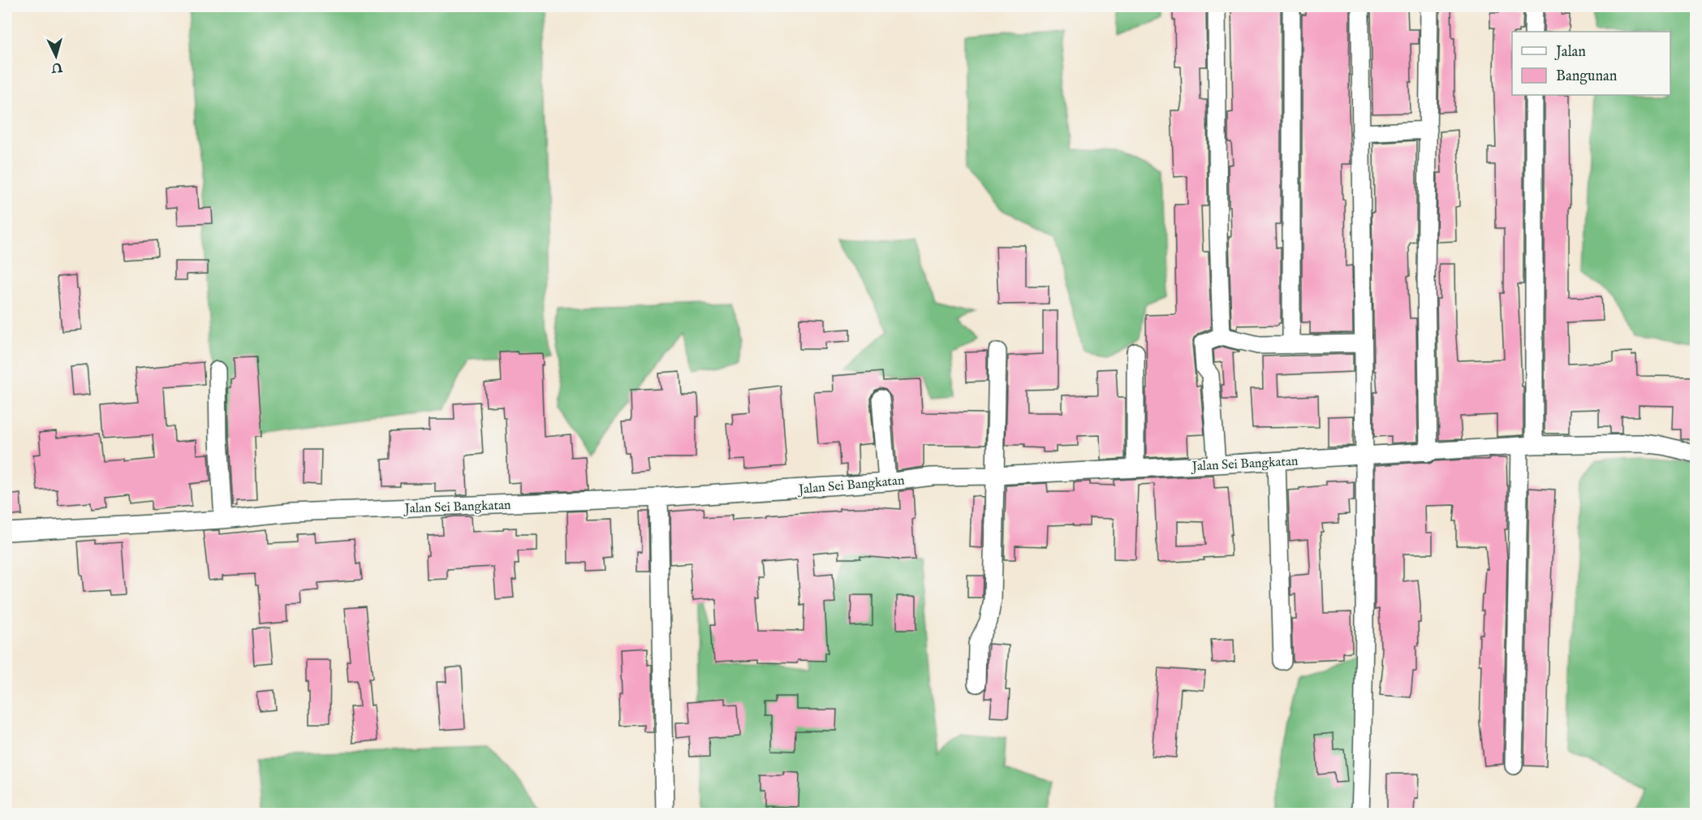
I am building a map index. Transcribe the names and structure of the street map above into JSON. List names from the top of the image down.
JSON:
{
  "streets": {
    "street": ["Jalan Sei Bangkatan"]
  },
  "legend": ["Jalan", "Bangunan"],
  "north": "bottom"
}
